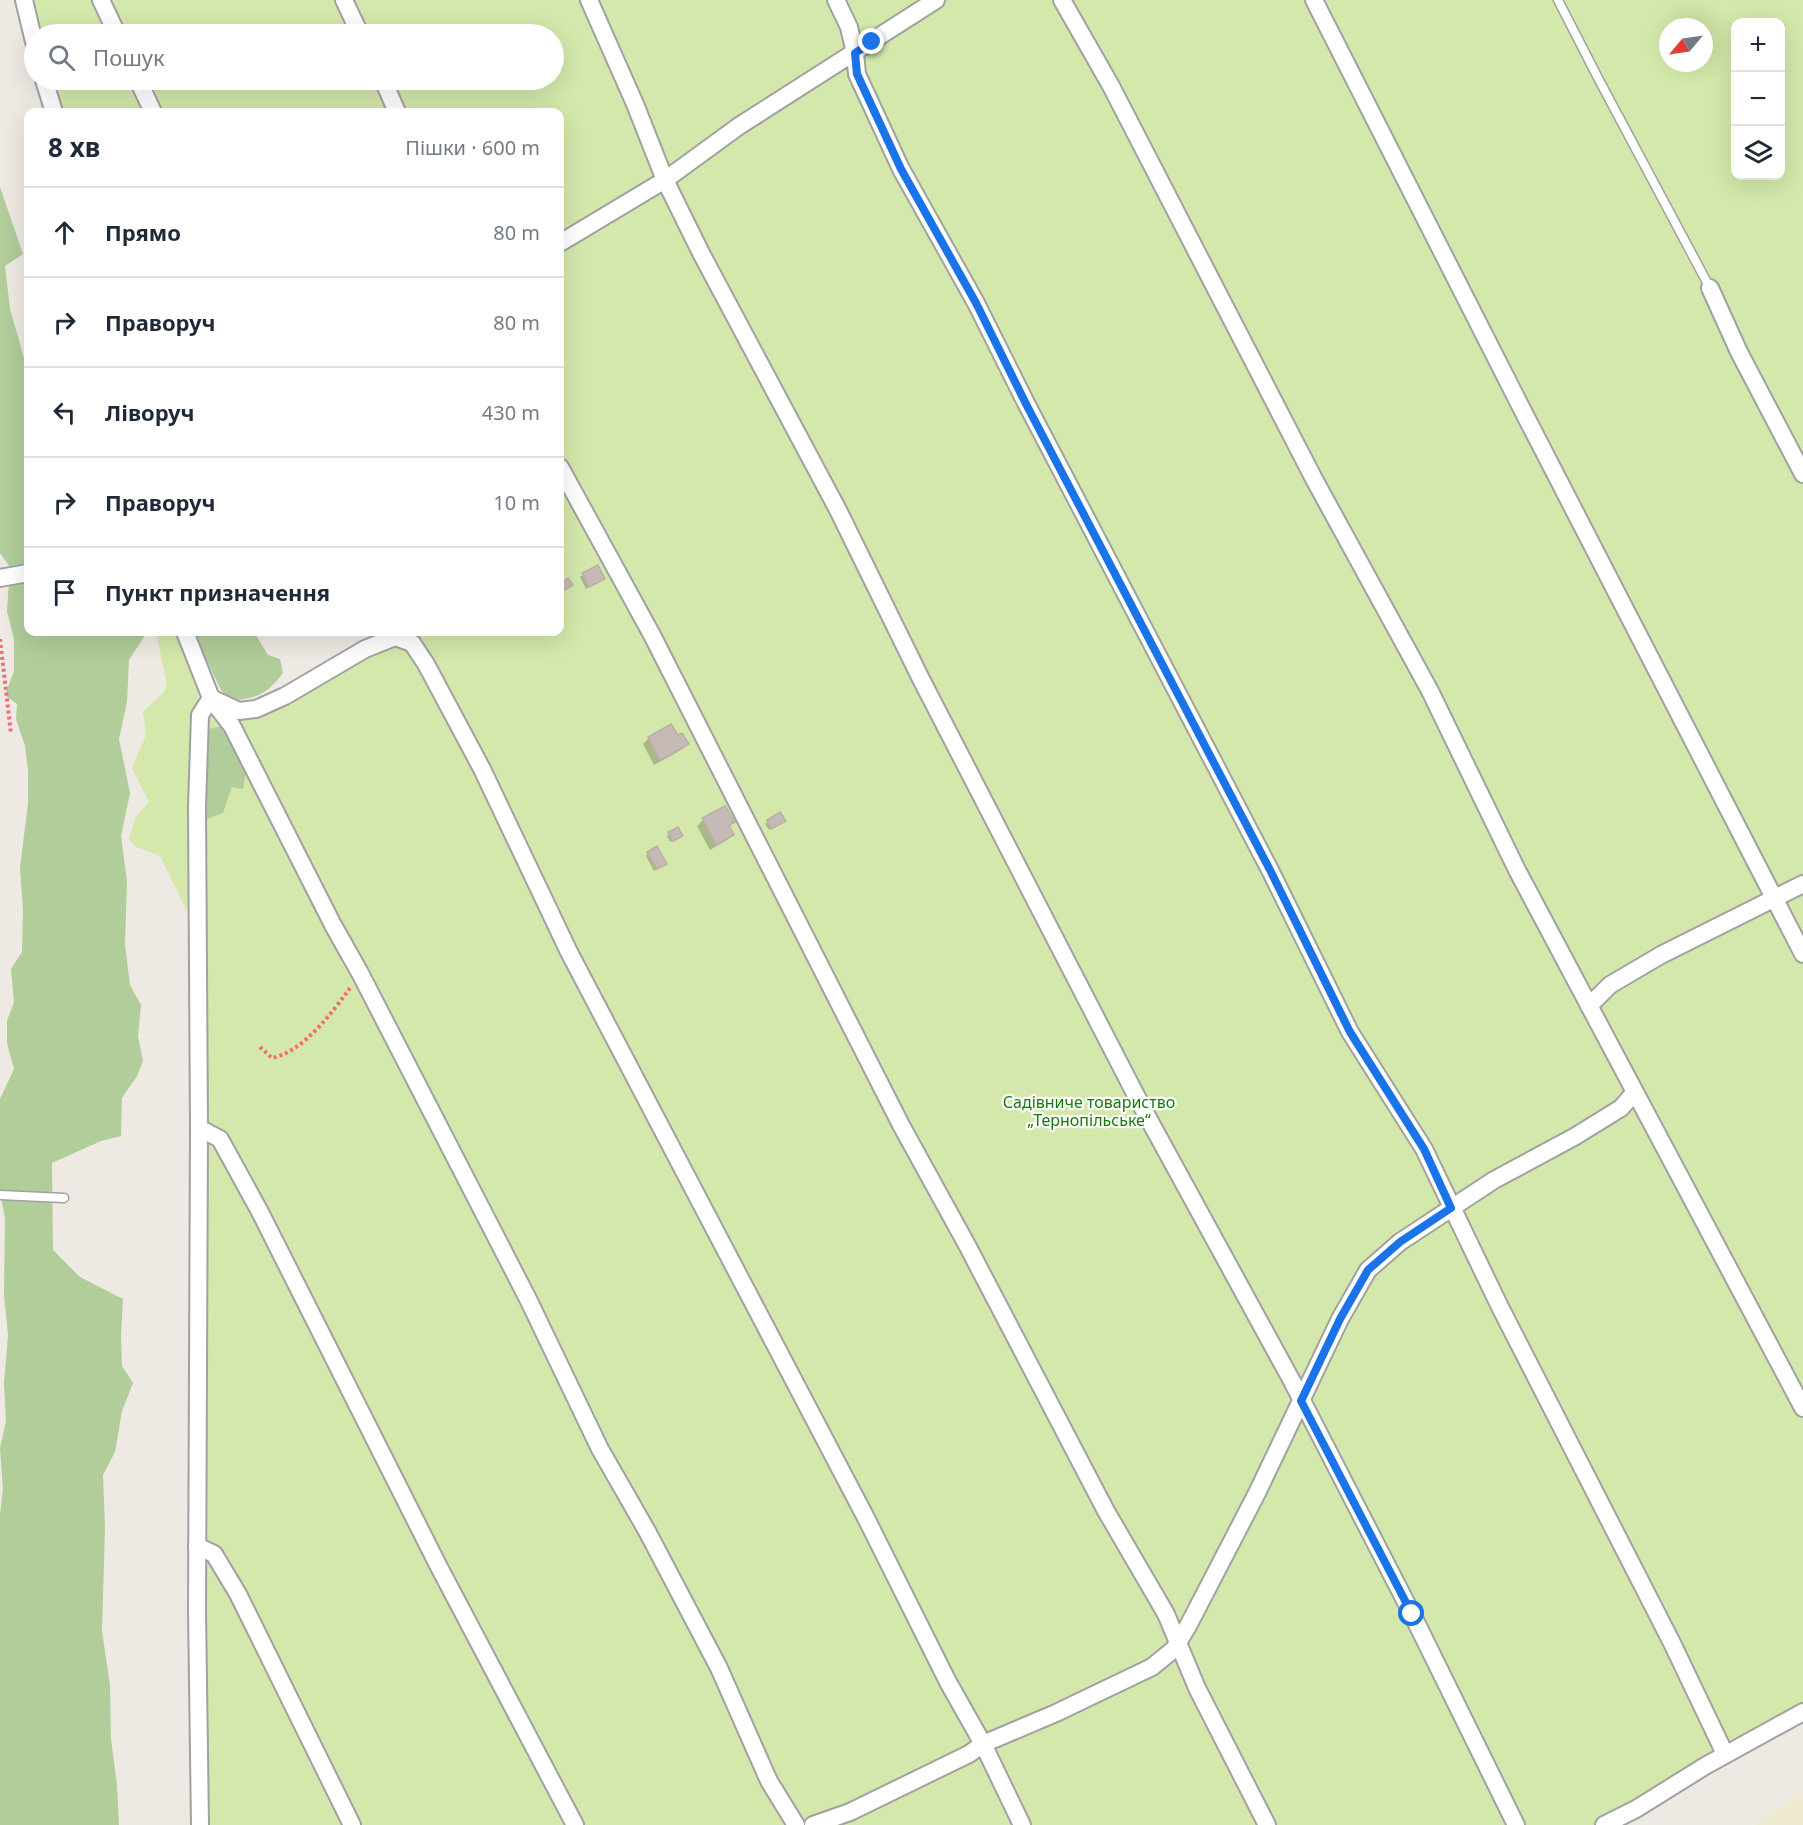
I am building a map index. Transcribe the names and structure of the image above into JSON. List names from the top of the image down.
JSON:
{
  "parks": ["Садівниче товариство „Тернопільське“"],
  "north": "bottom left",
  "page": {
    "map_buttons": ["+", "−"],
    "search": "Пошук",
    "heading": ["8 хв", "Пішки · 600 m"],
    "list": [
      ["Прямо", "80 m"],
      ["Праворуч", "80 m"],
      ["Ліворуч", "430 m"],
      ["Праворуч", "10 m"],
      "Пункт призначення"
    ]
  }
}
